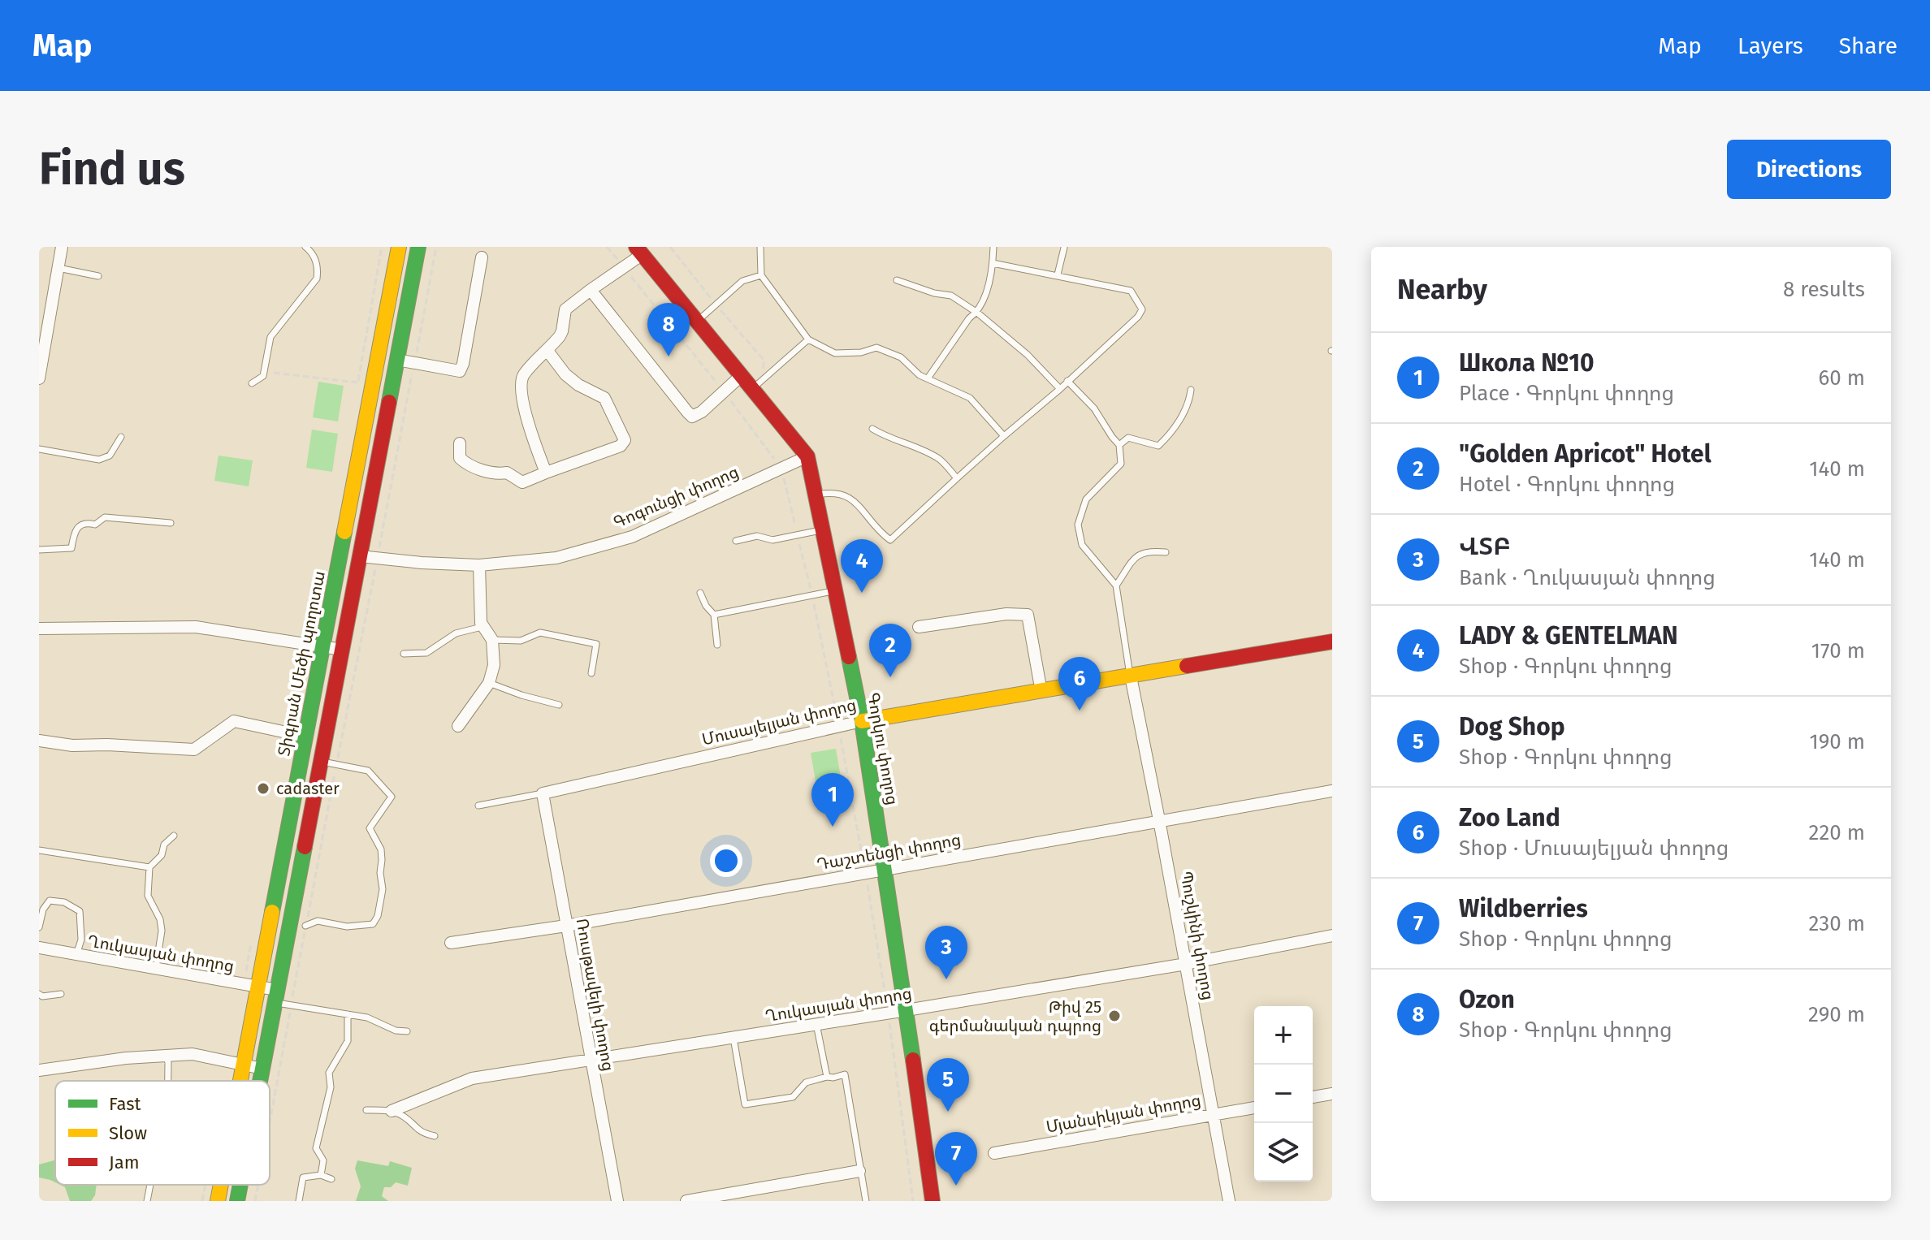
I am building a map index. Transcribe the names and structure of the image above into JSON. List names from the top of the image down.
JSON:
{
  "streets": {
    "main road": ["Տիգրան Մեծի պողոտա", "Մուսայելյան փողոց", "Գորկու փողոց"],
    "street": [
      "Գոգունցի փողոց",
      "Դաշտենցի փողոց",
      "Պուշկինի փողոց",
      "Ղուկասյան փողոց",
      "Ռուսթավելի փողոց",
      "Մյանսիկյան փողոց"
    ]
  },
  "crossings": [
    ["Գոգունցի փողոց", "Գորկու փողոց"],
    ["Տիգրան Մեծի պողոտա", "Ղուկասյան փողոց"],
    ["Մուսայելյան փողոց", "Գորկու փողոց"],
    ["Մուսայելյան փողոց", "Պուշկինի փողոց"],
    ["Մուսայելյան փողոց", "Ռուսթավելի փողոց"],
    ["Գորկու փողոց", "Դաշտենցի փողոց"],
    ["Գորկու փողոց", "Ղուկասյան փողոց"],
    ["Դաշտենցի փողոց", "Պուշկինի փողոց"],
    ["Դաշտենցի փողոց", "Ռուսթավելի փողոց"],
    ["Պուշկինի փողոց", "Ղուկասյան փողոց"],
    ["Պուշկինի փողոց", "Մյանսիկյան փողոց"],
    ["Ղուկասյան փողոց", "Ռուսթավելի փողոց"]
  ],
  "places": ["cadaster", "Թիվ 25 գերմանական դպրոց"],
  "legend": ["Fast", "Slow", "Jam"],
  "page": {
    "header": "Map",
    "nav": ["Map", "Layers", "Share"],
    "buttons": "Directions",
    "title": "Find us",
    "heading": ["Nearby", "8 results"],
    "pins": [
      "8",
      "4",
      "2",
      "6",
      "1",
      "3",
      "5",
      "7"
    ],
    "list": [
      {
        "mark": "1",
        "name": "Школа №10",
        "note": "Place · Գորկու փողոց",
        "value": "60 m"
      },
      {
        "mark": "2",
        "name": "\"Golden Apricot\" Hotel",
        "note": "Hotel · Գորկու փողոց",
        "value": "140 m"
      },
      {
        "mark": "3",
        "name": "ՎՏԲ",
        "note": "Bank · Ղուկասյան փողոց",
        "value": "140 m"
      },
      {
        "mark": "4",
        "name": "LADY & GENTELMAN",
        "note": "Shop · Գորկու փողոց",
        "value": "170 m"
      },
      {
        "mark": "5",
        "name": "Dog Shop",
        "note": "Shop · Գորկու փողոց",
        "value": "190 m"
      },
      {
        "mark": "6",
        "name": "Zoo Land",
        "note": "Shop · Մուսայելյան փողոց",
        "value": "220 m"
      },
      {
        "mark": "7",
        "name": "Wildberries",
        "note": "Shop · Գորկու փողոց",
        "value": "230 m"
      },
      {
        "mark": "8",
        "name": "Ozon",
        "note": "Shop · Գորկու փողոց",
        "value": "290 m"
      }
    ],
    "map_buttons": ["+", "−"]
  }
}
